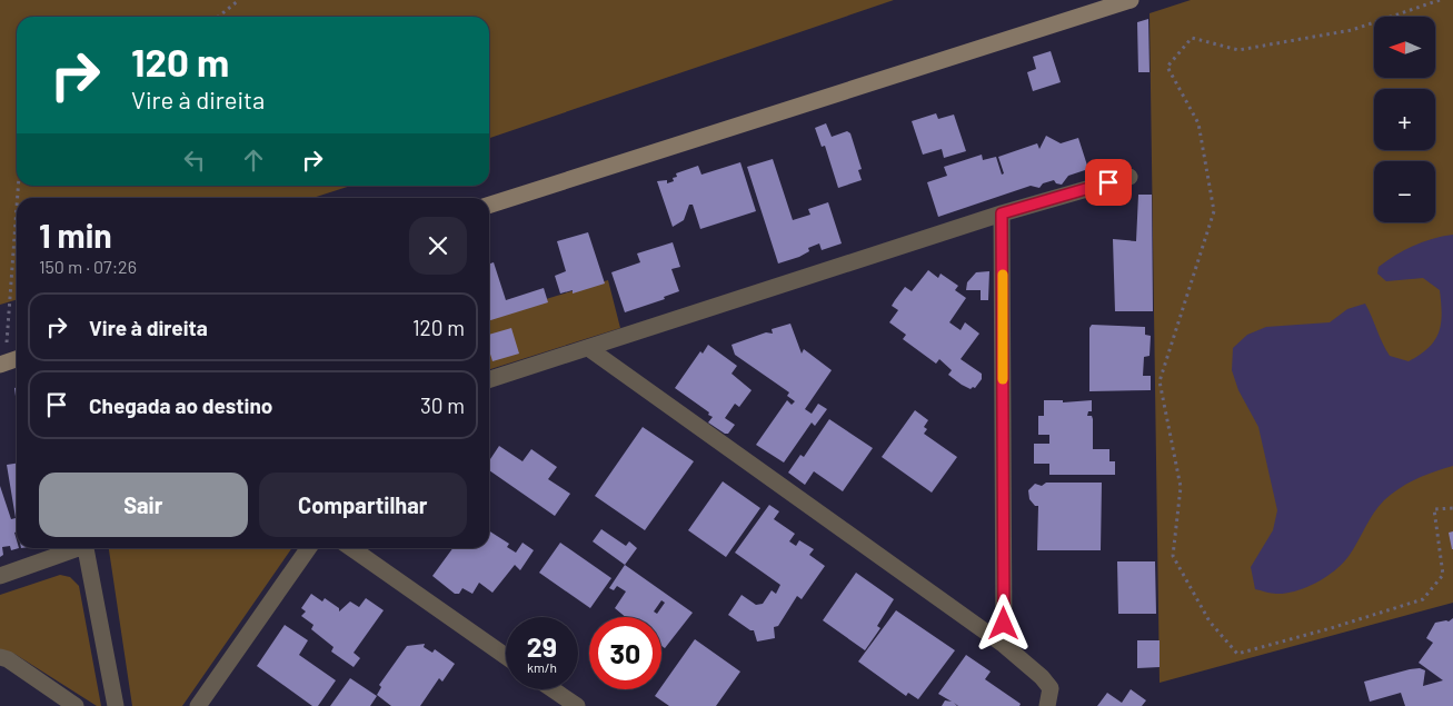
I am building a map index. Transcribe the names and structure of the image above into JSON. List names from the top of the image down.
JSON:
{
  "north": "left",
  "page": {
    "map_buttons": ["+", "−"],
    "turn": ["120 m", "Vire à direita"],
    "heading": ["1 min", "150 m · 07:26"],
    "list": [
      {
        "name": "Vire à direita",
        "value": "120 m"
      },
      {
        "name": "Chegada ao destino",
        "value": "30 m"
      }
    ],
    "buttons": ["Sair", "Compartilhar"],
    "speed": "29 km/h",
    "limit": "30"
  }
}
